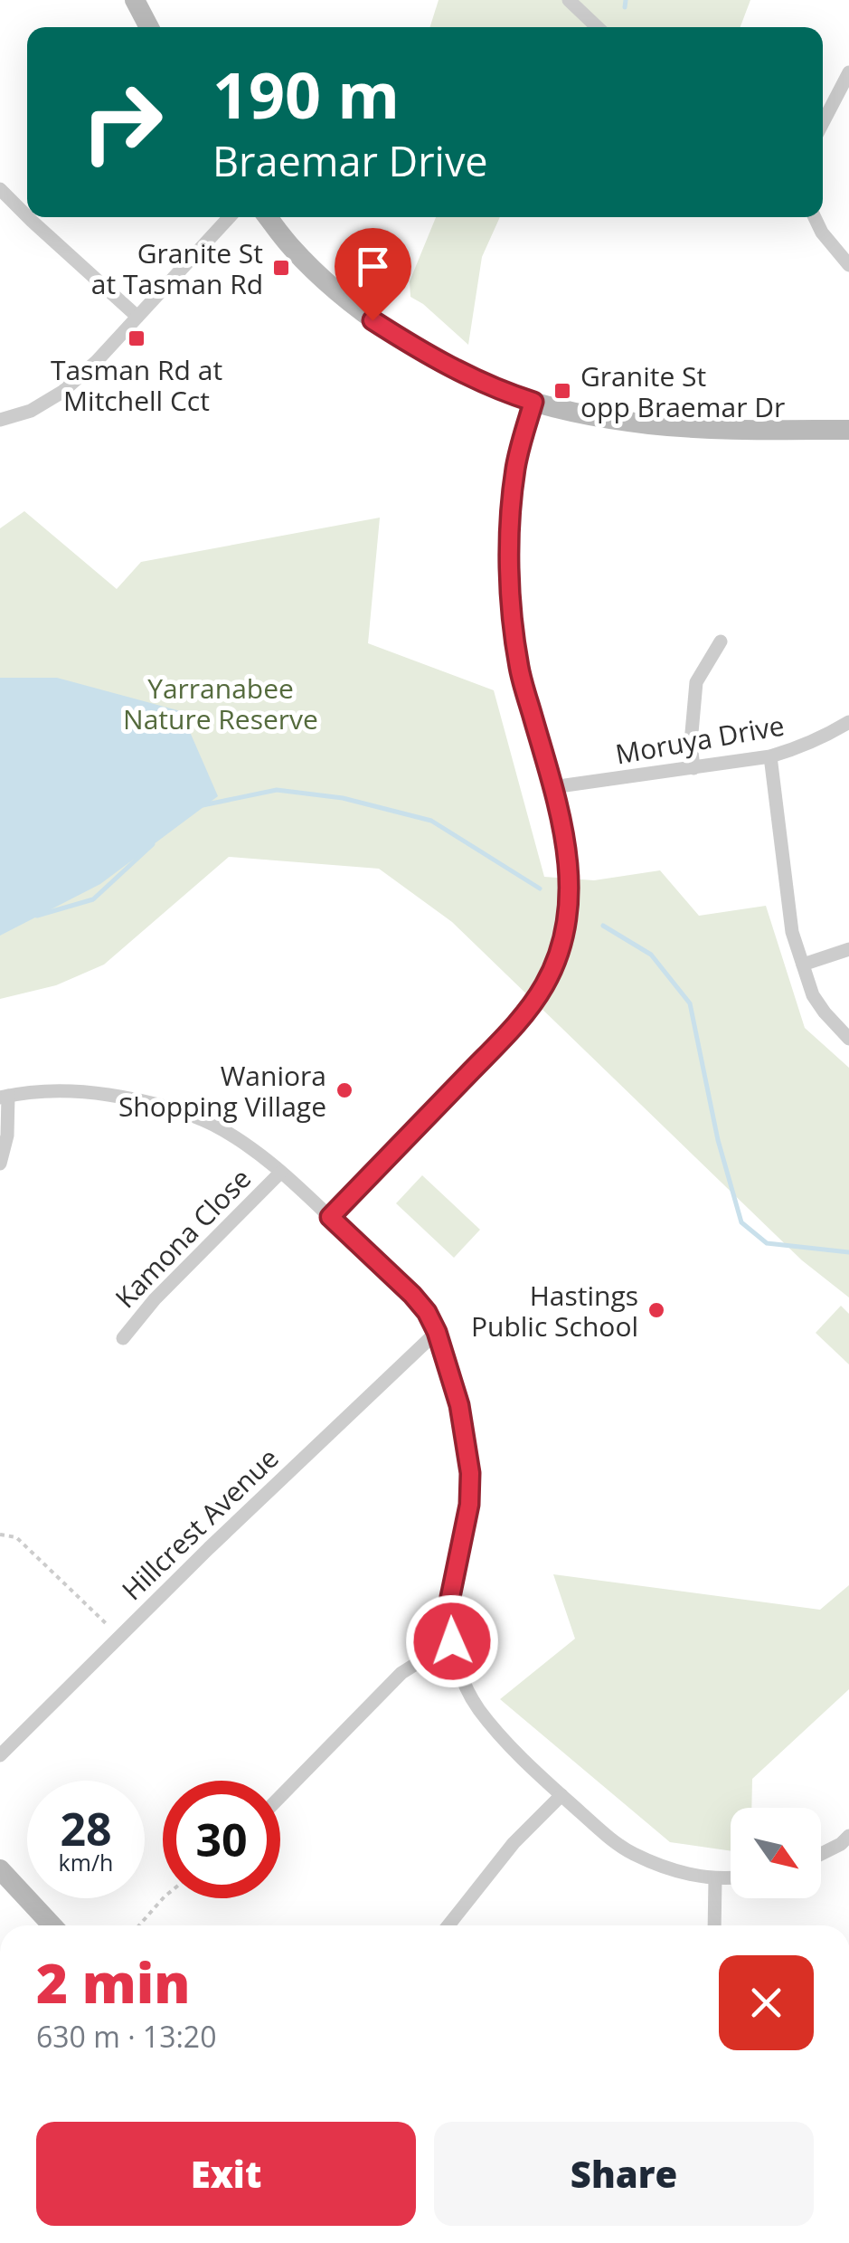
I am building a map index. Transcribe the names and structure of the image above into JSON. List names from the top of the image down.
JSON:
{
  "streets": {
    "street": ["Moruya Drive", "Kamona Close", "Hillcrest Avenue"]
  },
  "parks": ["Yarranabee Nature Reserve"],
  "places": {
    "transit": ["Granite St at Tasman Rd", "Tasman Rd at Mitchell Cct", "Granite St opp Braemar Dr"],
    "other": ["Waniora Shopping Village", "Hastings Public School"]
  },
  "north": "bottom right",
  "page": {
    "turn": ["190 m", "Braemar Drive"],
    "speed": "28 km/h",
    "limit": "30",
    "heading": ["2 min", "630 m · 13:20"],
    "buttons": ["Exit", "Share"]
  }
}
